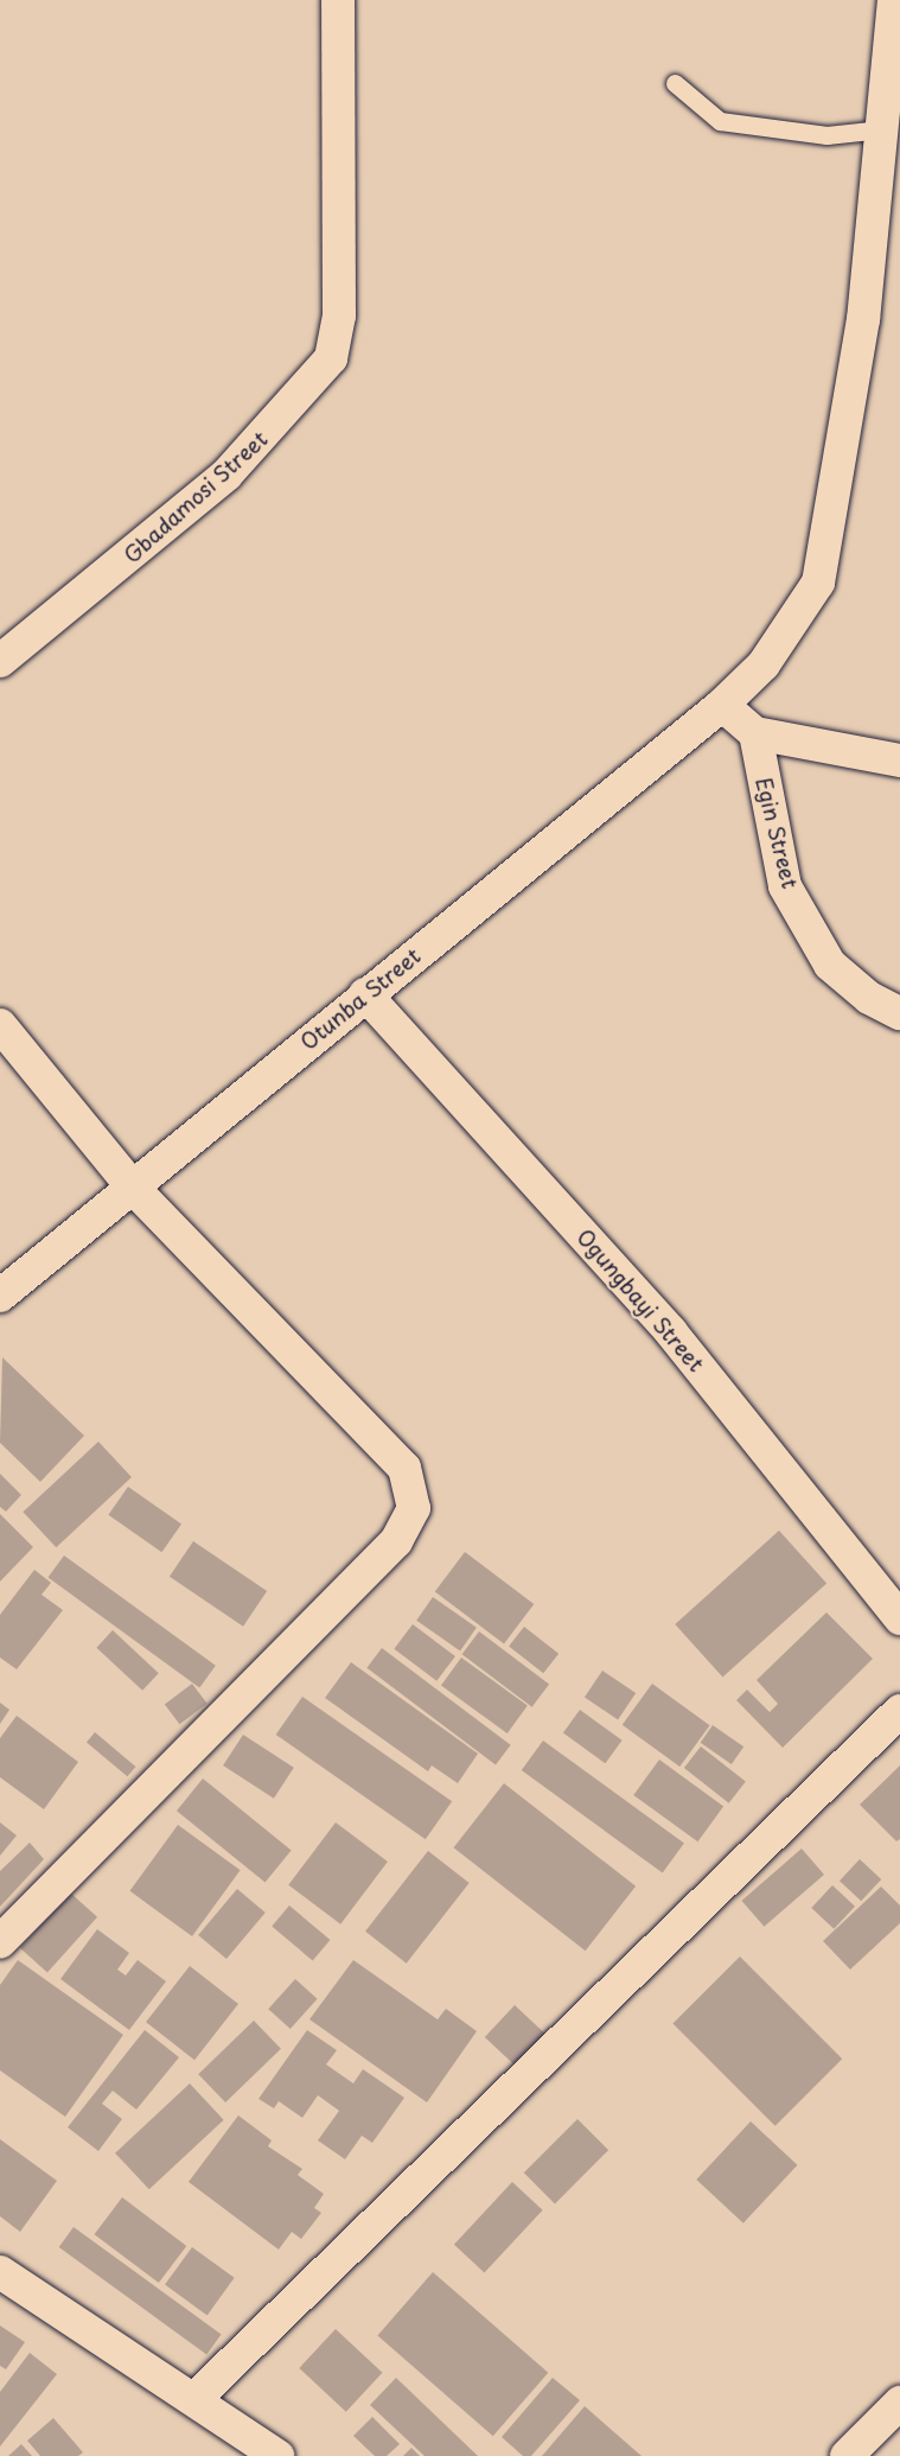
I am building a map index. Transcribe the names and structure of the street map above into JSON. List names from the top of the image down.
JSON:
{
  "streets": {
    "street": [
      "Gbadamosi Street",
      "Egin Street",
      "Otunba Street",
      "Ogungbayi Street"
    ]
  },
  "crossings": [
    ["Otunba Street", "Ogungbayi Street"]
  ]
}
